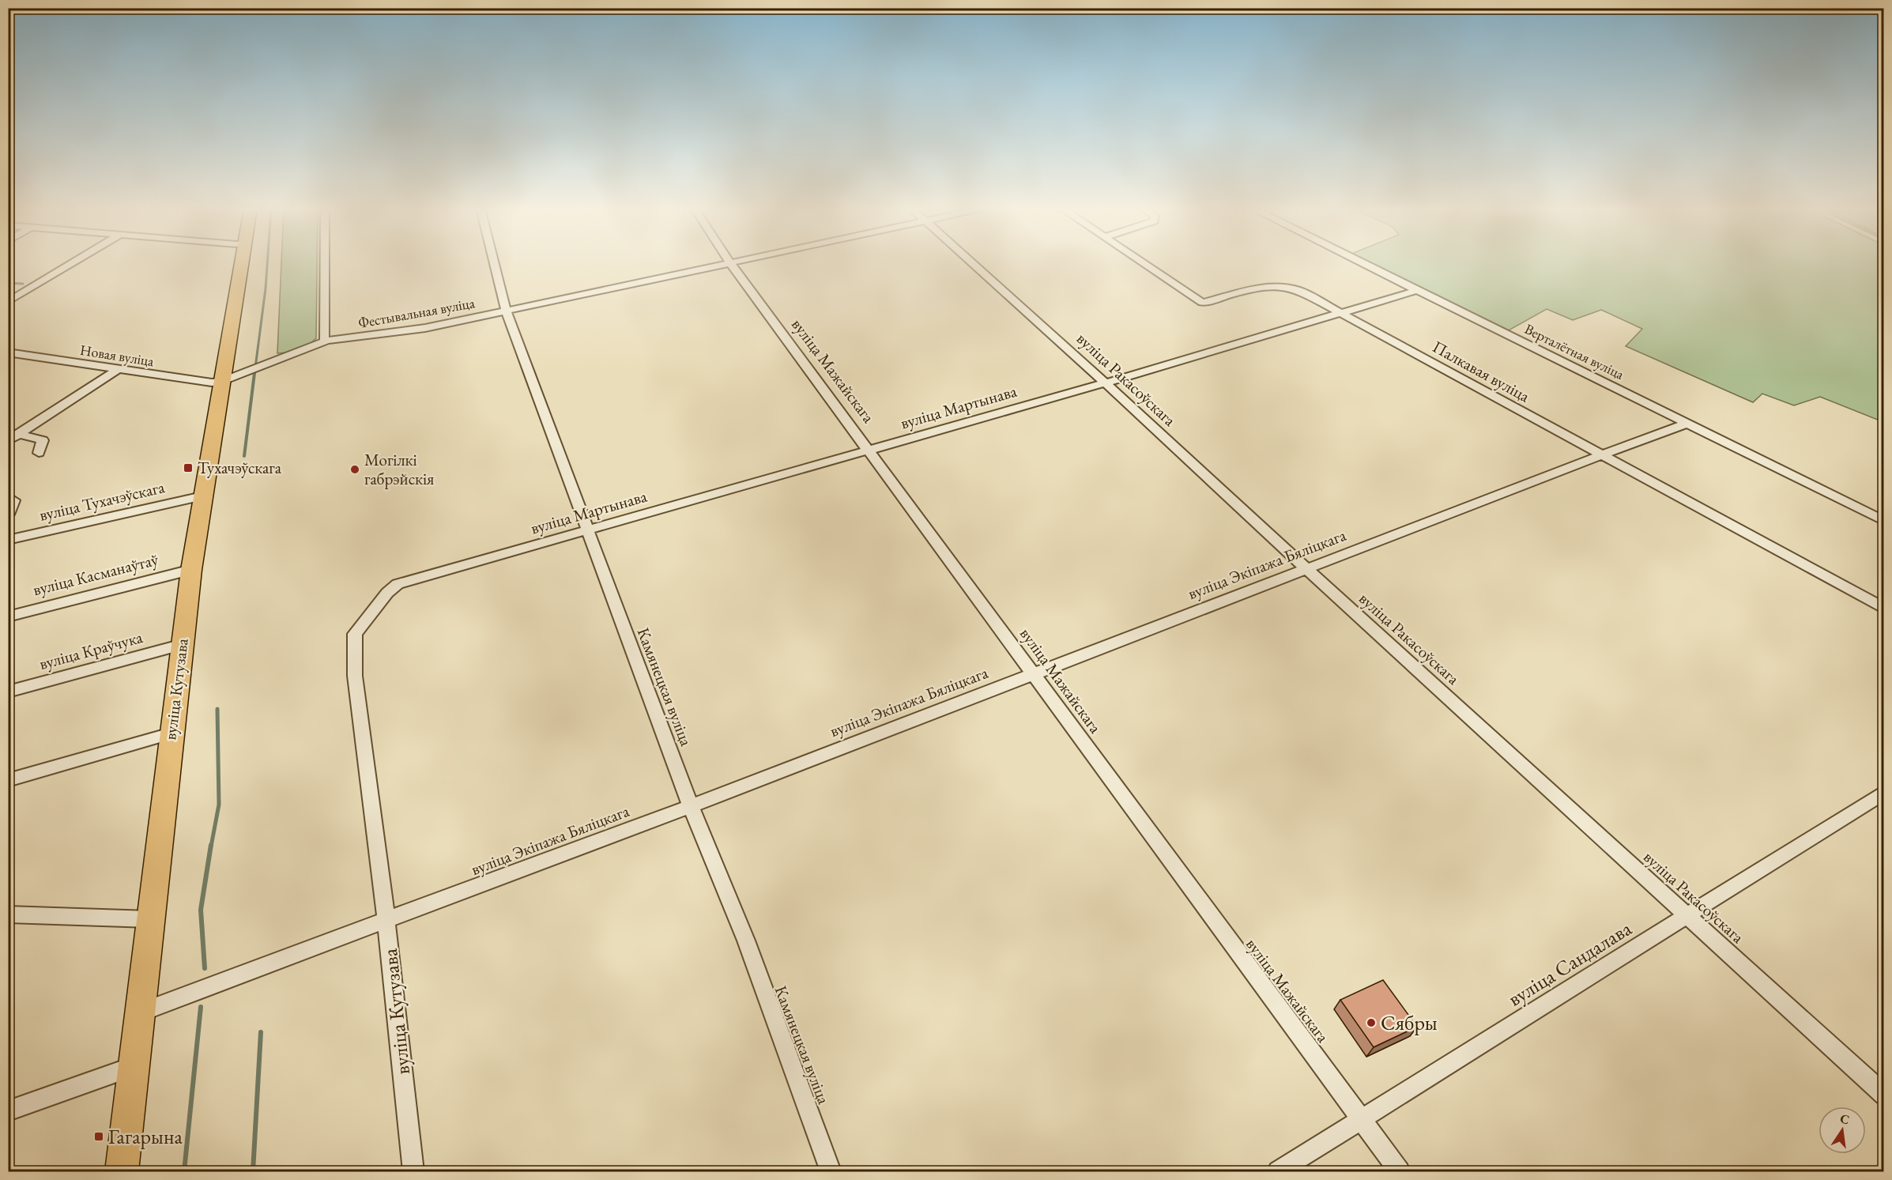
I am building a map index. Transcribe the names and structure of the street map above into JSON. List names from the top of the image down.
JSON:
{
  "streets": {
    "main road": ["вуліца Кутузава"],
    "street": [
      "Фестывальная вуліца",
      "Верталётная вуліца",
      "Новая вуліца",
      "вуліца Мажайскага",
      "Палкавая вуліца",
      "вуліца Ракасоўскага",
      "вуліца Мартынава",
      "вуліца Тухачэўскага",
      "вуліца Экіпажа Бяліцкага",
      "вуліца Касманаўтаў",
      "вуліца Краўчука",
      "Камянецкая вуліца",
      "вуліца Сандалава"
    ]
  },
  "crossings": [
    ["Фестывальная вуліца", "Новая вуліца"],
    ["Фестывальная вуліца", "Камянецкая вуліца"],
    ["Фестывальная вуліца", "вуліца Кутузава"],
    ["Верталётная вуліца", "вуліца Мартынава"],
    ["Верталётная вуліца", "вуліца Экіпажа Бяліцкага"],
    ["Новая вуліца", "вуліца Кутузава"],
    ["вуліца Мажайскага", "вуліца Мартынава"],
    ["вуліца Мажайскага", "вуліца Экіпажа Бяліцкага"],
    ["вуліца Мажайскага", "вуліца Сандалава"],
    ["Палкавая вуліца", "вуліца Мартынава"],
    ["Палкавая вуліца", "вуліца Экіпажа Бяліцкага"],
    ["вуліца Ракасоўскага", "вуліца Мартынава"],
    ["вуліца Ракасоўскага", "вуліца Экіпажа Бяліцкага"],
    ["вуліца Ракасоўскага", "вуліца Сандалава"],
    ["вуліца Мартынава", "Камянецкая вуліца"],
    ["вуліца Мартынава", "вуліца Кутузава"],
    ["вуліца Тухачэўскага", "вуліца Кутузава"],
    ["вуліца Экіпажа Бяліцкага", "Камянецкая вуліца"],
    ["вуліца Экіпажа Бяліцкага", "вуліца Кутузава"],
    ["вуліца Касманаўтаў", "вуліца Кутузава"],
    ["вуліца Краўчука", "вуліца Кутузава"]
  ],
  "places": {
    "transit": ["Тухачэўскага", "Гагарына"],
    "other": ["Могілкі габрэйскія", "Сябры"]
  },
  "north": "top"
}
